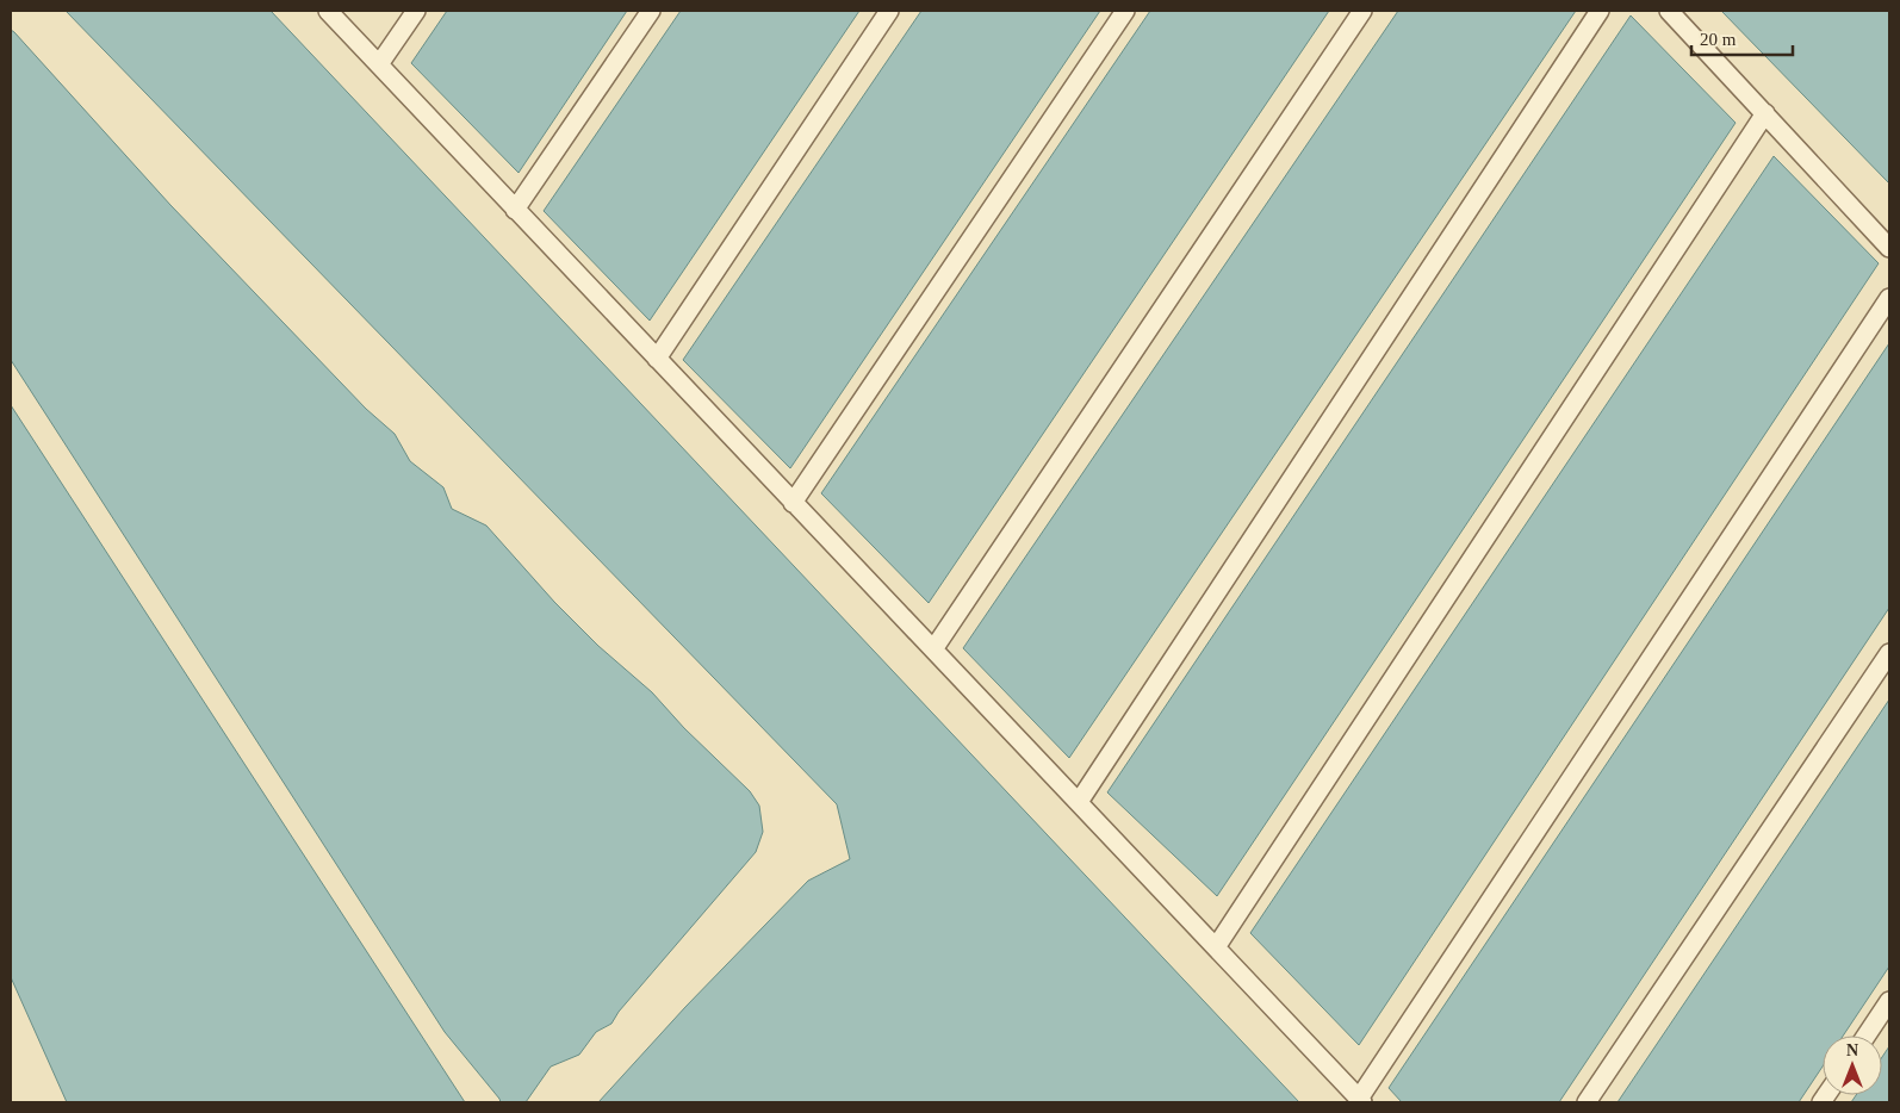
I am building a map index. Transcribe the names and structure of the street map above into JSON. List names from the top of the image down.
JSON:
{
  "scale_bar": "20 m",
  "north": "top"
}
